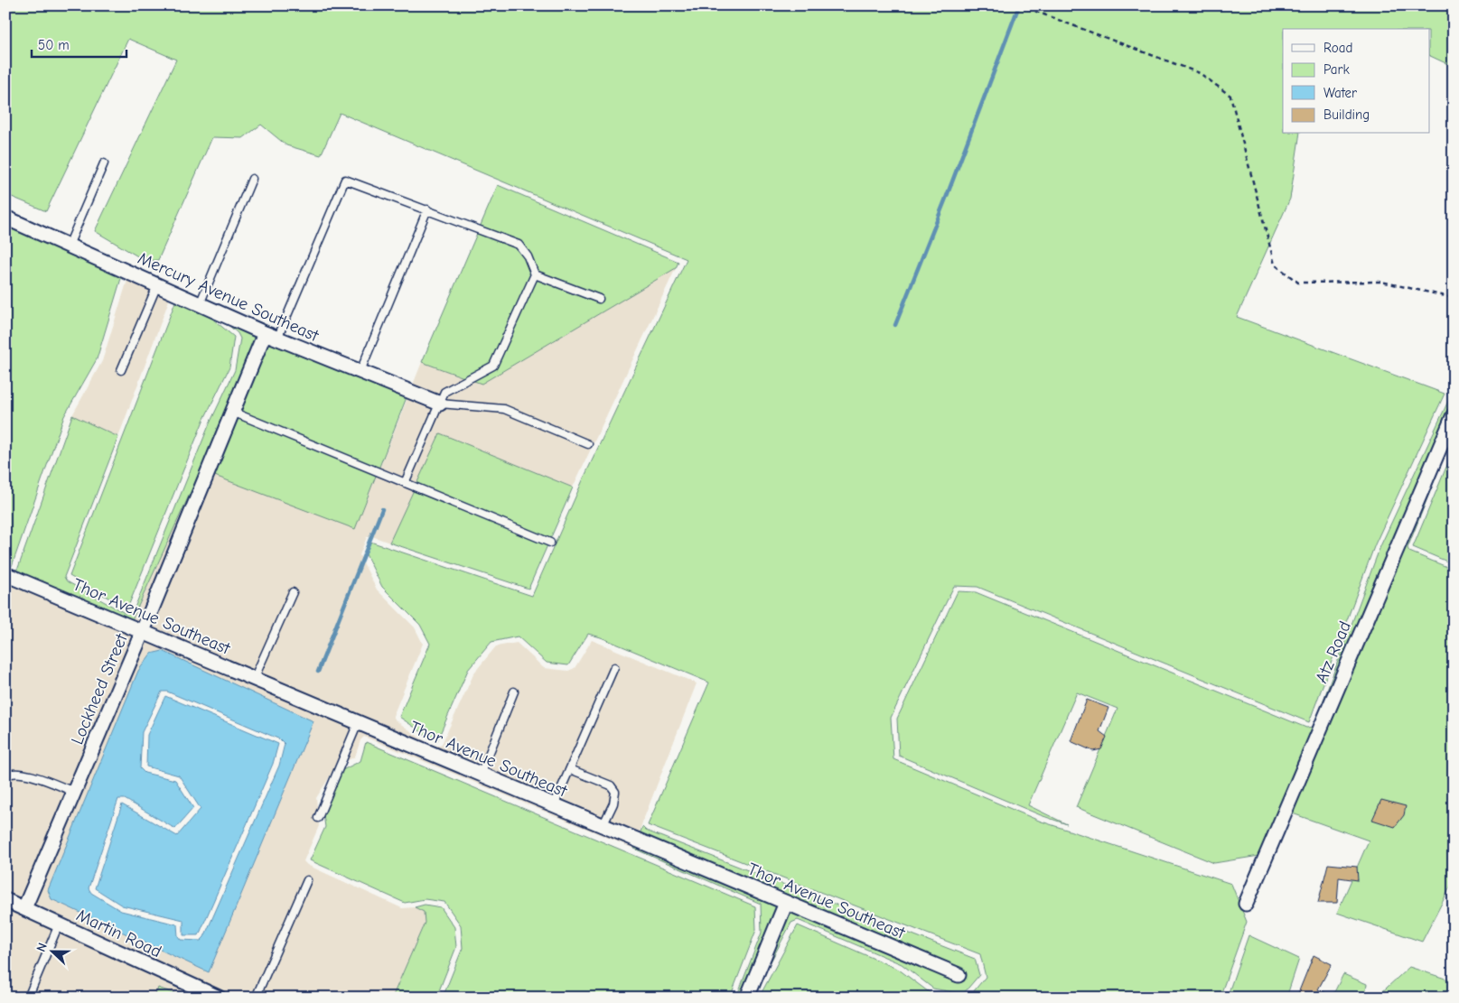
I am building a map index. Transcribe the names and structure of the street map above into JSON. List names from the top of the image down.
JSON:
{
  "streets": {
    "street": [
      "Mercury Avenue Southeast",
      "Thor Avenue Southeast",
      "Atz Road",
      "Lockheed Street",
      "Martin Road"
    ]
  },
  "crossings": [
    ["Mercury Avenue Southeast", "Lockheed Street"],
    ["Thor Avenue Southeast", "Lockheed Street"],
    ["Lockheed Street", "Martin Road"]
  ],
  "legend": [
    "Road",
    "Park",
    "Water",
    "Building"
  ],
  "scale_bar": "50 m",
  "north": "left"
}
